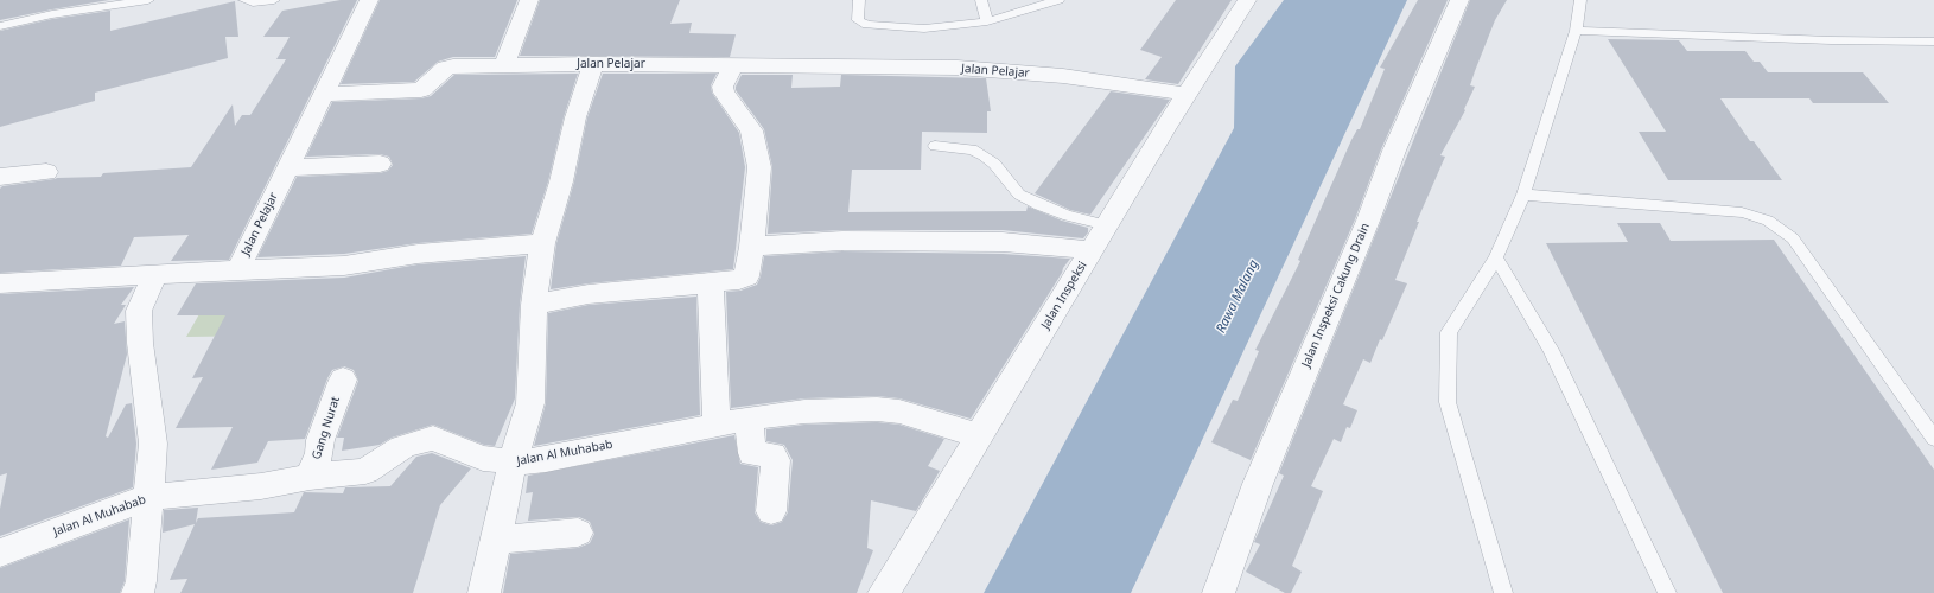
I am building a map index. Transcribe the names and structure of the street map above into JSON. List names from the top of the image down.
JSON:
{
  "streets": {
    "street": [
      "Jalan Pelajar",
      "Jalan Inspeksi",
      "Jalan Inspeksi Cakung Drain",
      "Gang Nurat",
      "Jalan Al Muhabab"
    ]
  },
  "crossings": [
    ["Jalan Pelajar", "Jalan Inspeksi"],
    ["Jalan Inspeksi", "Jalan Al Muhabab"],
    ["Gang Nurat", "Jalan Al Muhabab"]
  ],
  "water": ["Rawa Malang"]
}
